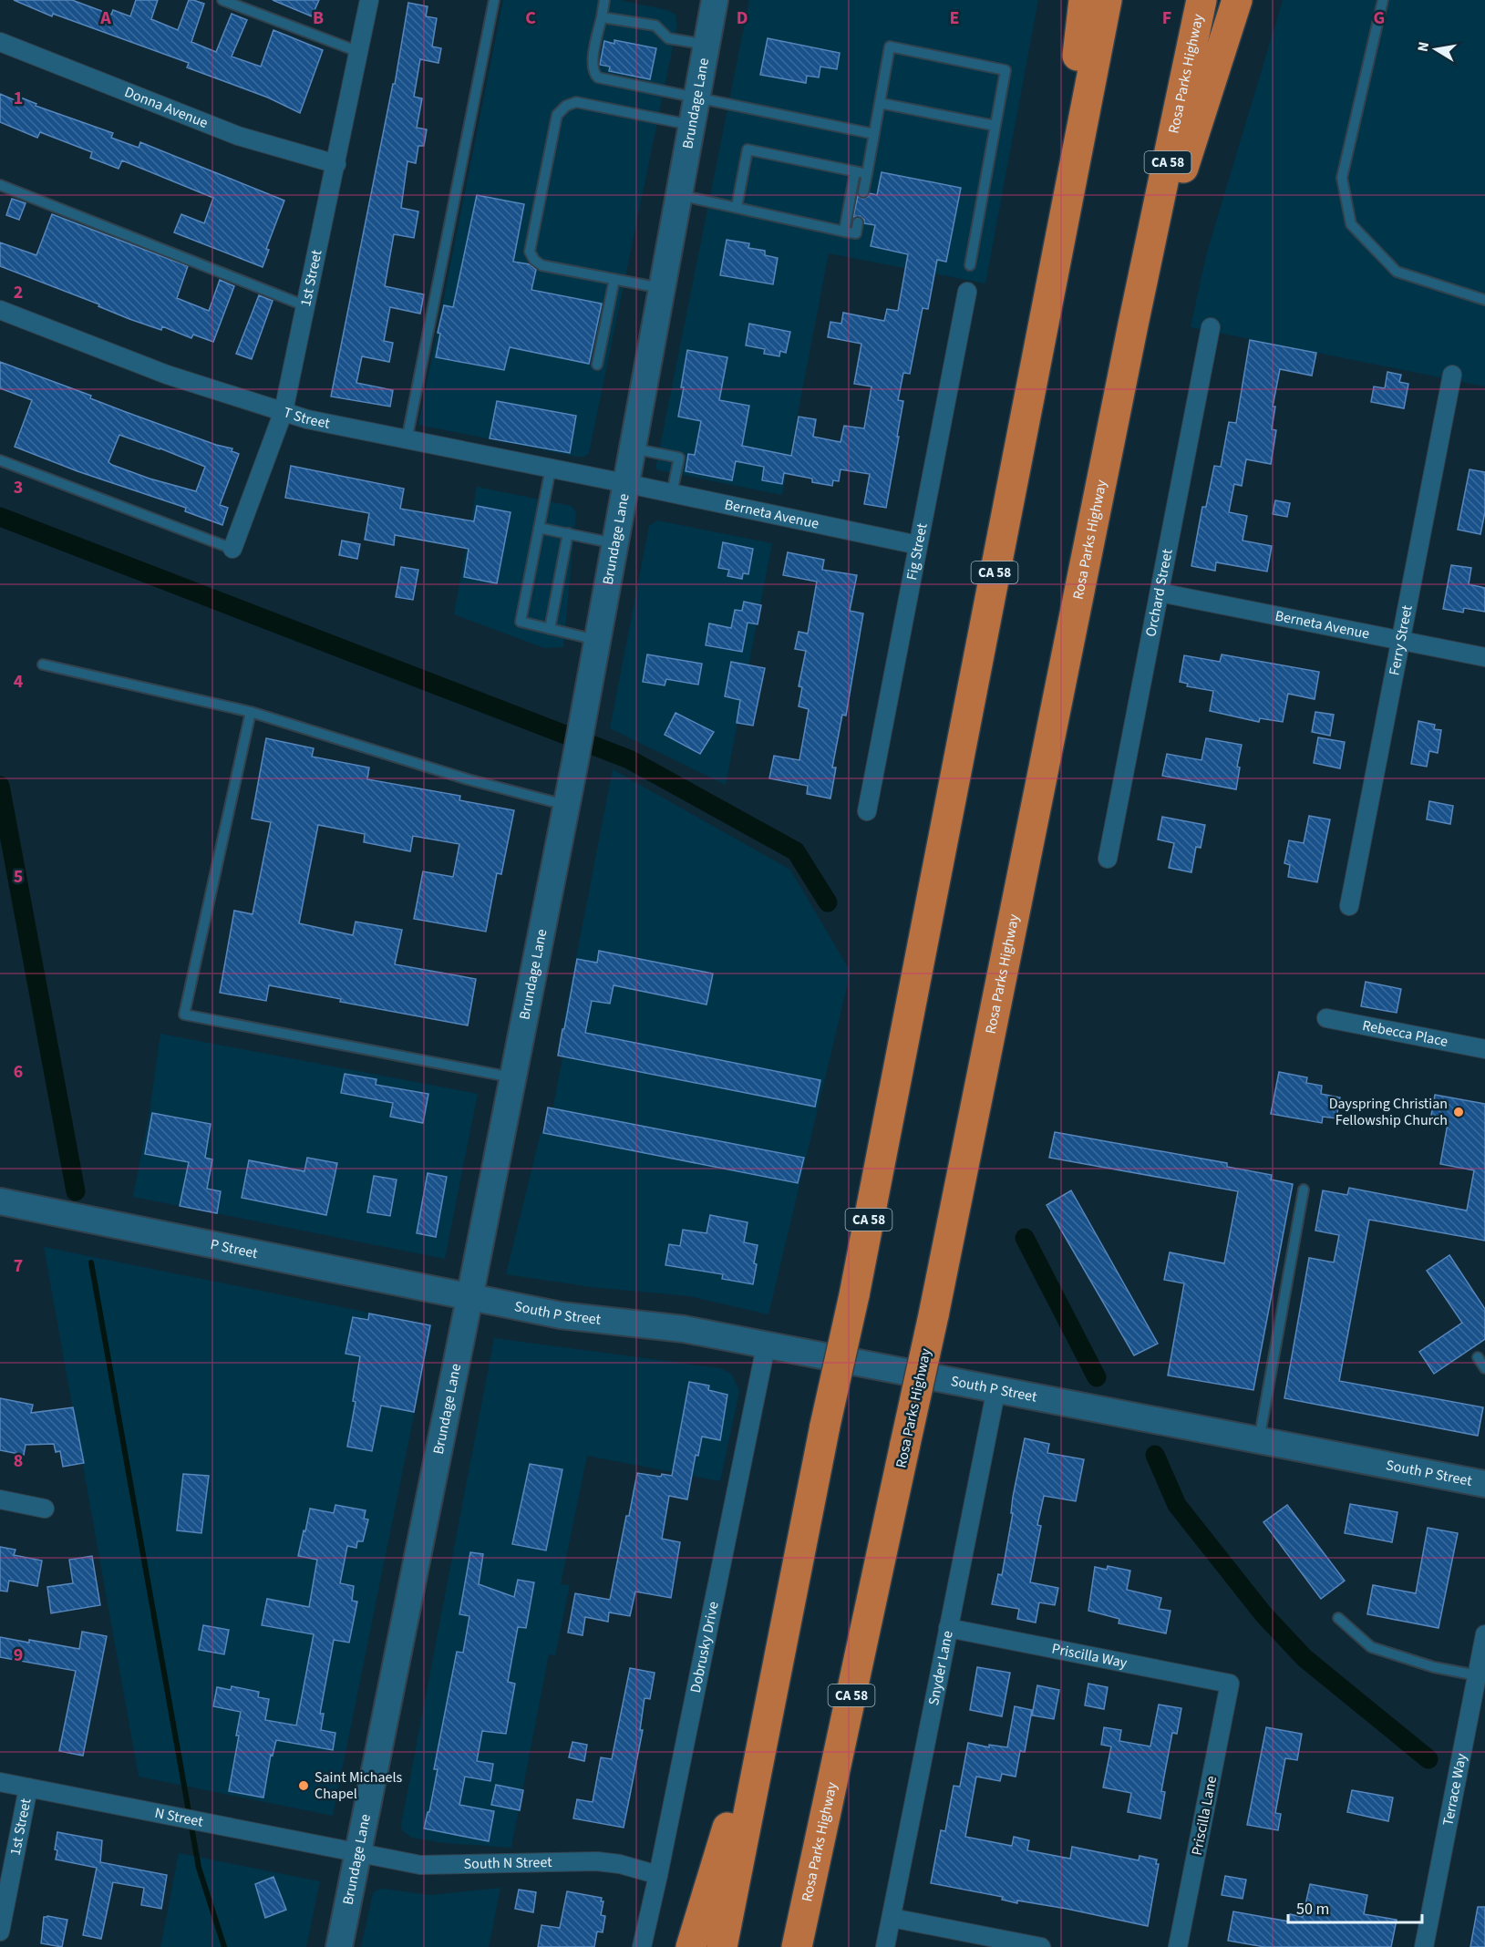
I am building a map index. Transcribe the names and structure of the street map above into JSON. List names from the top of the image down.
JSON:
{
  "streets": {
    "highway": ["Rosa Parks Highway", "CA 58"],
    "main road": ["Brundage Lane", "P Street", "South P Street"],
    "street": [
      "Donna Avenue",
      "1st Street",
      "T Street",
      "Berneta Avenue",
      "Fig Street",
      "Orchard Street",
      "Ferry Street",
      "Rebecca Place",
      "Dobrusky Drive",
      "Priscilla Way",
      "Snyder Lane",
      "Terrace Way",
      "Priscilla Lane",
      "N Street",
      "South N Street"
    ]
  },
  "crossings": [
    ["Brundage Lane", "T Street"],
    ["Brundage Lane", "Berneta Avenue"],
    ["Brundage Lane", "P Street"],
    ["Brundage Lane", "South P Street"],
    ["Brundage Lane", "N Street"],
    ["Brundage Lane", "South N Street"],
    ["Donna Avenue", "1st Street"],
    ["1st Street", "T Street"],
    ["1st Street", "N Street"],
    ["T Street", "Berneta Avenue"],
    ["Berneta Avenue", "Fig Street"],
    ["Berneta Avenue", "Orchard Street"],
    ["Berneta Avenue", "Ferry Street"],
    ["P Street", "South P Street"],
    ["South P Street", "Dobrusky Drive"],
    ["South P Street", "Snyder Lane"],
    ["Dobrusky Drive", "South N Street"],
    ["Priscilla Way", "Snyder Lane"],
    ["Priscilla Way", "Priscilla Lane"],
    ["N Street", "South N Street"]
  ],
  "places": ["Dayspring Christian Fellowship Church", "Saint Michaels Chapel"],
  "scale_bar": "50 m",
  "north": "left",
  "grid": {
    "columns": [
      "A",
      "B",
      "C",
      "D",
      "E",
      "F",
      "G"
    ],
    "rows": [
      "1",
      "2",
      "3",
      "4",
      "5",
      "6",
      "7",
      "8",
      "9"
    ]
  }
}
